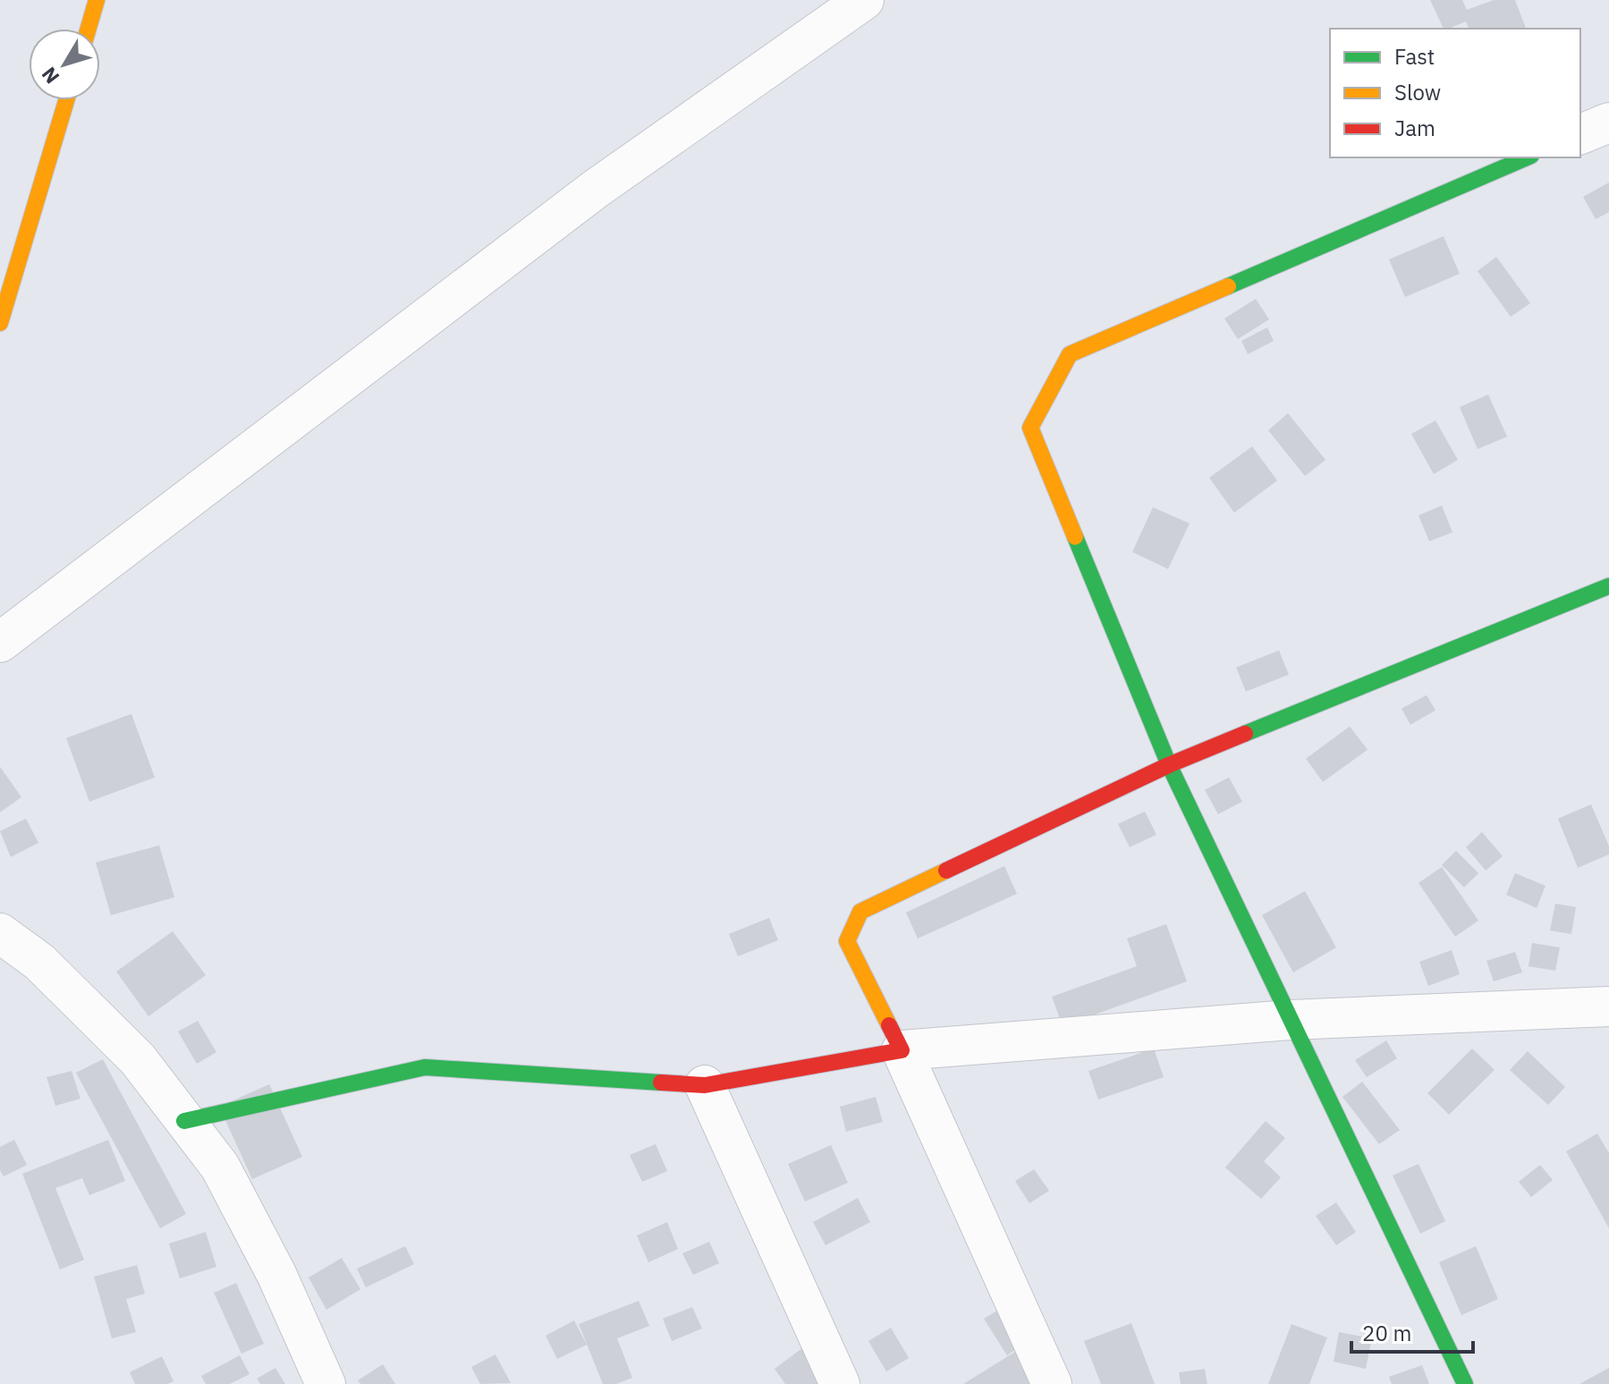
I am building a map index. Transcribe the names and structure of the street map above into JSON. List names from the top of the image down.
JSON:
{
  "legend": ["Fast", "Slow", "Jam"],
  "scale_bar": "20 m",
  "north": "bottom left"
}
